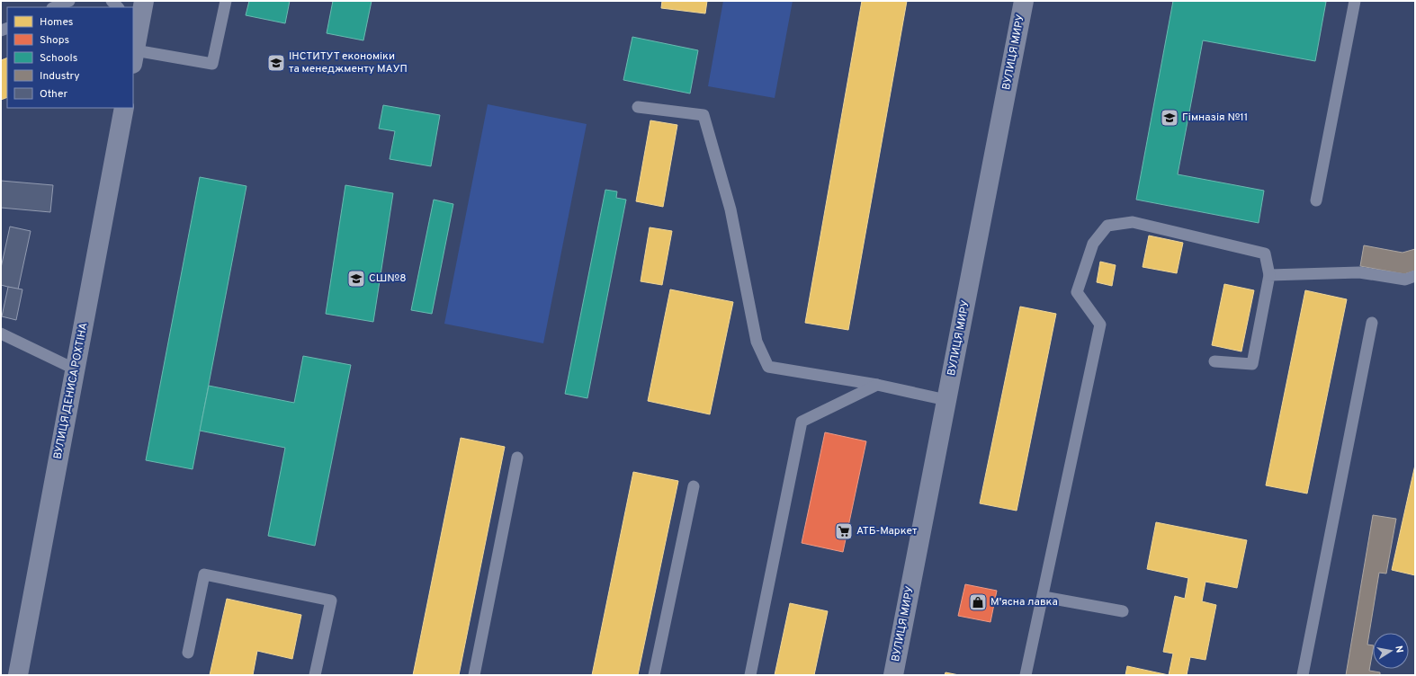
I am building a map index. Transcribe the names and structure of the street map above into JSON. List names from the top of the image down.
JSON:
{
  "streets": {
    "street": ["ВУЛИЦЯ МИРУ", "ВУЛИЦЯ ДЕНИСА РОХТІНА"]
  },
  "places": {
    "school or university": ["ІНСТИТУТ економіки та менеджменту МАУП", "Гімназія №11", "СШ№8"],
    "supermarket": ["АТБ-Маркет"],
    "shop": ["М'ясна лавка"]
  },
  "legend": [
    "Homes",
    "Shops",
    "Schools",
    "Industry",
    "Other"
  ],
  "north": "right"
}
